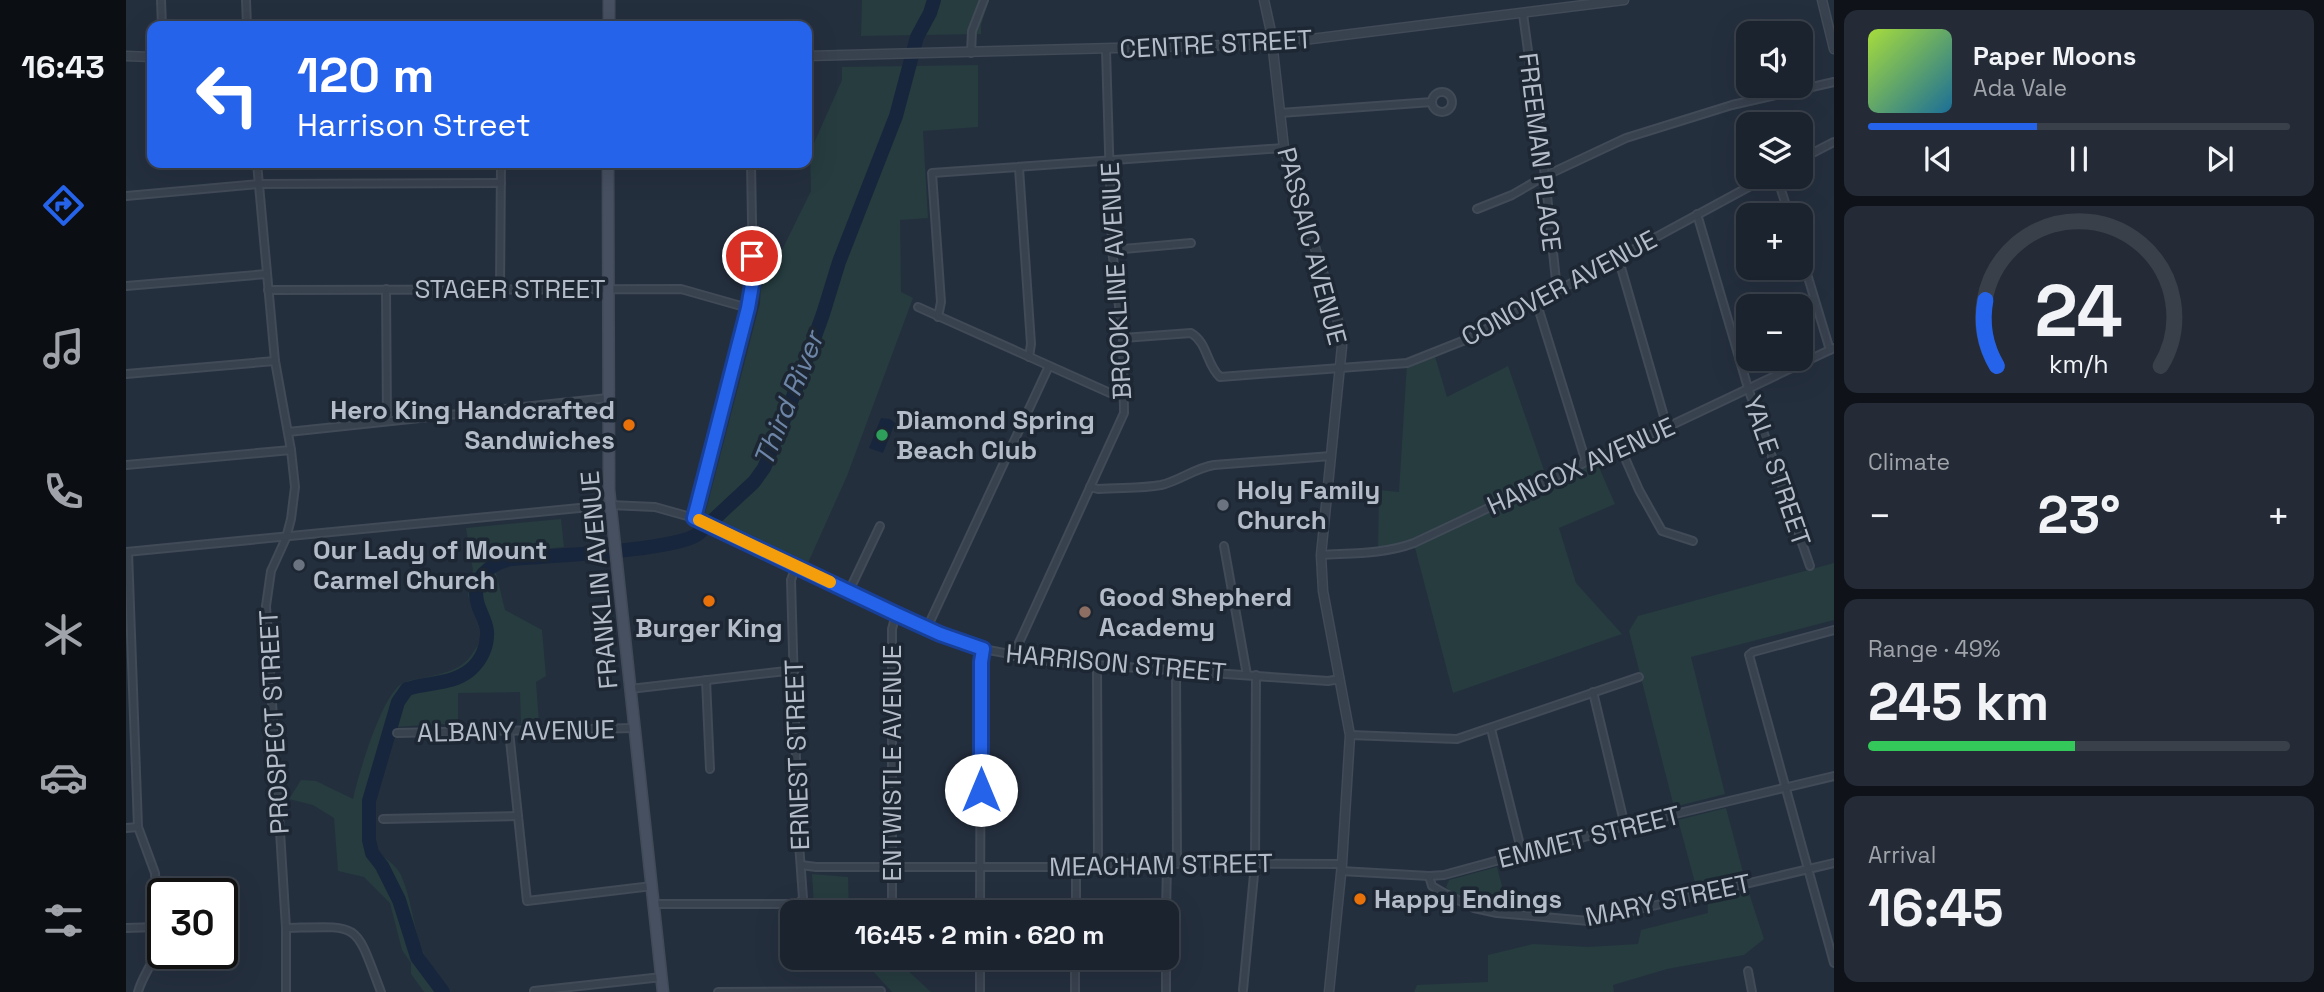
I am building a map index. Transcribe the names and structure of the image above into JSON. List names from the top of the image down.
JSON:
{
  "streets": {
    "main road": ["FRANKLIN AVENUE"],
    "street": [
      "CENTRE STREET",
      "FREEMAN PLACE",
      "PASSAIC AVENUE",
      "BROOKLINE AVENUE",
      "CONOVER AVENUE",
      "STAGER STREET",
      "HANCOX AVENUE",
      "YALE STREET",
      "HARRISON STREET",
      "PROSPECT STREET",
      "ALBANY AVENUE",
      "ERNEST STREET",
      "ENTWISTLE AVENUE",
      "EMMET STREET",
      "MEACHAM STREET",
      "MARY STREET"
    ]
  },
  "crossings": [
    ["CENTRE STREET", "FREEMAN PLACE"],
    ["CENTRE STREET", "PASSAIC AVENUE"],
    ["CENTRE STREET", "BROOKLINE AVENUE"],
    ["FREEMAN PLACE", "CONOVER AVENUE"],
    ["PASSAIC AVENUE", "CONOVER AVENUE"],
    ["PASSAIC AVENUE", "HANCOX AVENUE"],
    ["PASSAIC AVENUE", "HARRISON STREET"],
    ["PASSAIC AVENUE", "EMMET STREET"],
    ["PASSAIC AVENUE", "MEACHAM STREET"],
    ["BROOKLINE AVENUE", "CONOVER AVENUE"],
    ["BROOKLINE AVENUE", "HARRISON STREET"],
    ["CONOVER AVENUE", "YALE STREET"],
    ["STAGER STREET", "FRANKLIN AVENUE"],
    ["STAGER STREET", "PROSPECT STREET"],
    ["HANCOX AVENUE", "YALE STREET"],
    ["FRANKLIN AVENUE", "HARRISON STREET"],
    ["FRANKLIN AVENUE", "ALBANY AVENUE"],
    ["FRANKLIN AVENUE", "ERNEST STREET"],
    ["HARRISON STREET", "PROSPECT STREET"],
    ["HARRISON STREET", "ERNEST STREET"],
    ["HARRISON STREET", "ENTWISTLE AVENUE"],
    ["ERNEST STREET", "MEACHAM STREET"],
    ["ENTWISTLE AVENUE", "MEACHAM STREET"],
    ["EMMET STREET", "MEACHAM STREET"],
    ["EMMET STREET", "MARY STREET"]
  ],
  "water": ["Third River"],
  "places": [
    "Hero King Handcrafted Sandwiches",
    "Diamond Spring Beach Club",
    "Holy Family Church",
    "Our Lady of Mount Carmel Church",
    "Burger King",
    "Good Shepherd Academy",
    "Happy Endings"
  ],
  "page": {
    "tabs": "16:43",
    "map_buttons": ["+", "−"],
    "turn": ["120 m", "Harrison Street"],
    "song": ["Paper Moons", "Ada Vale"],
    "tile": [
      "Climate",
      ["Range · 49%", "245 km"],
      ["Arrival", "16:45"]
    ],
    "heat": ["−", "23°", "+"],
    "limit": "30",
    "trip": "16:45 · 2 min · 620 m",
    "gauge": ["24", "km/h"]
  }
}
